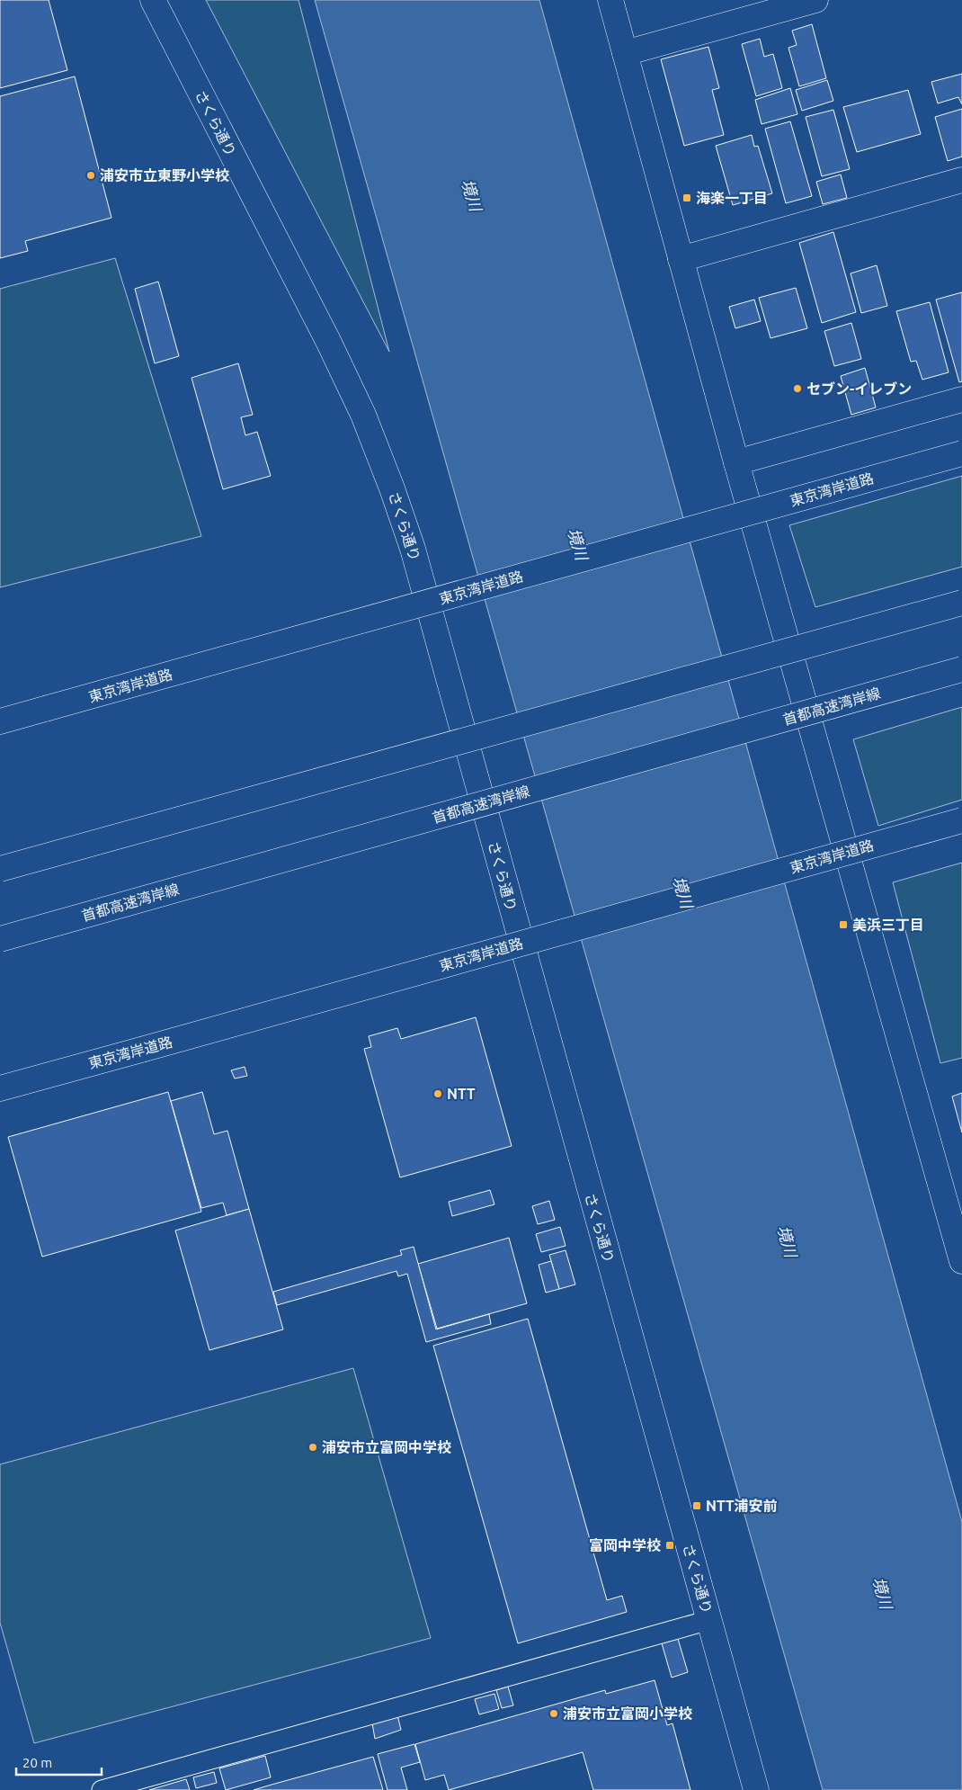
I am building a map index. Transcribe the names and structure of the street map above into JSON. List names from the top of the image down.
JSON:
{
  "streets": {
    "main road": ["さくら通り", "東京湾岸道路", "首都高速湾岸線"]
  },
  "water": ["境川"],
  "places": {
    "other": [
      "浦安市立東野小学校",
      "セブン-イレブン",
      "NTT",
      "浦安市立富岡中学校",
      "浦安市立富岡小学校"
    ],
    "transit": [
      "海楽一丁目",
      "美浜三丁目",
      "NTT浦安前",
      "富岡中学校"
    ]
  },
  "scale_bar": "20 m"
}
